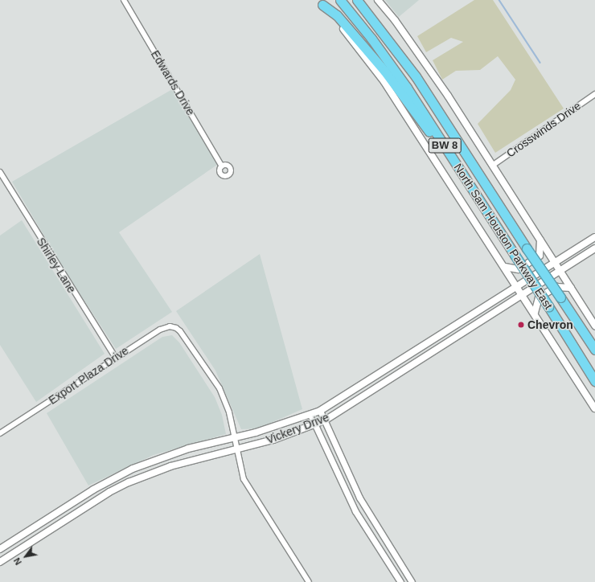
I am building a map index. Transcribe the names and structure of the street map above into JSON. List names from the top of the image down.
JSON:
{
  "streets": {
    "highway": ["BW 8", "North Sam Houston Parkway East"],
    "main road": ["Vickery Drive"],
    "street": [
      "Edwards Drive",
      "Crosswinds Drive",
      "Shirley Lane",
      "Export Plaza Drive"
    ]
  },
  "crossings": [
    ["North Sam Houston Parkway East", "Vickery Drive"],
    ["Shirley Lane", "Export Plaza Drive"],
    ["Export Plaza Drive", "Vickery Drive"]
  ],
  "places": ["Chevron"],
  "north": "bottom left"
}
